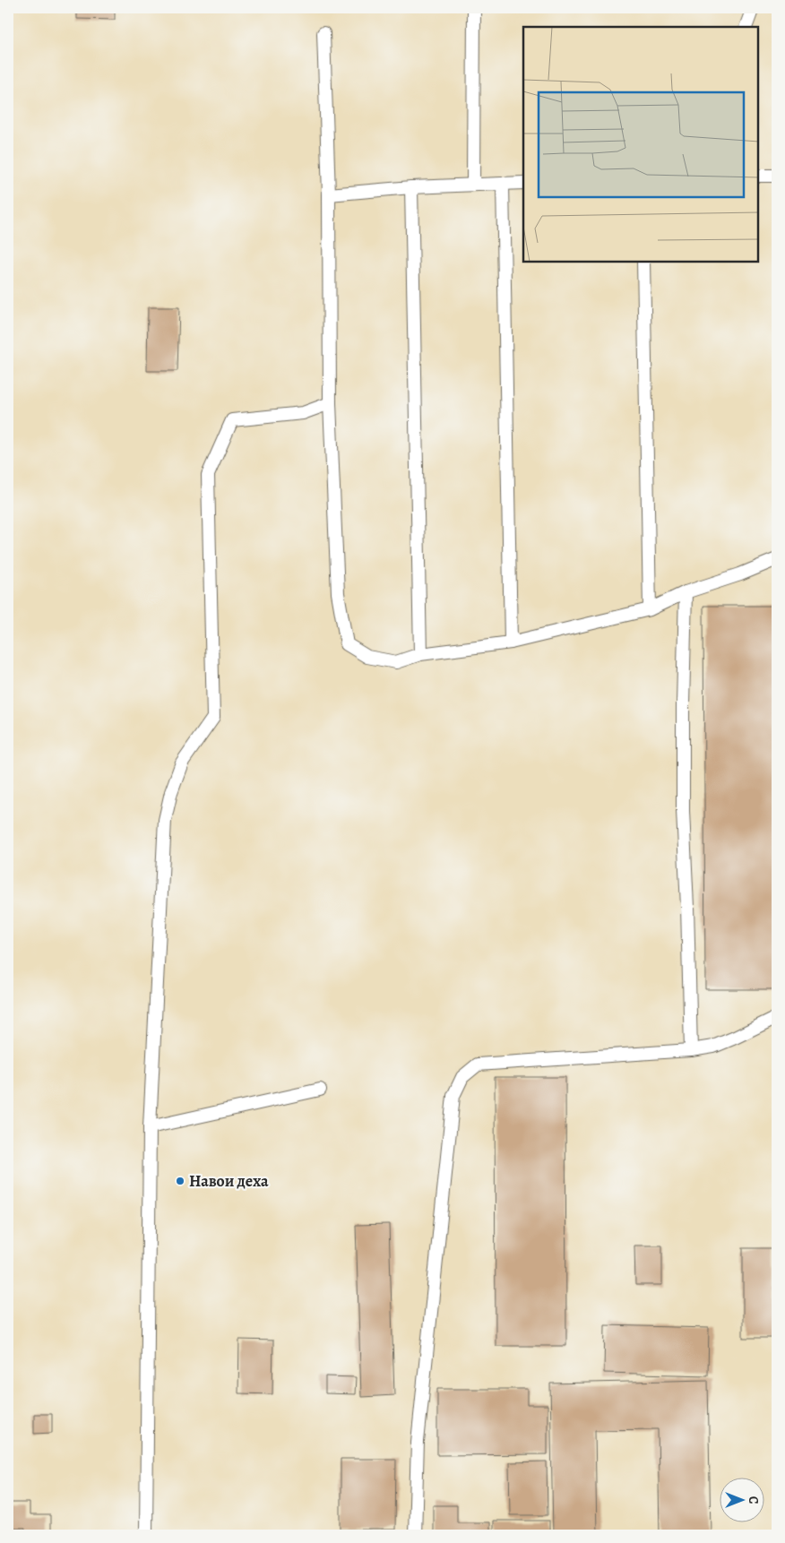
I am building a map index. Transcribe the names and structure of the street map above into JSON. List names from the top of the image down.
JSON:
{
  "places": ["Навои деха"],
  "north": "right"
}
